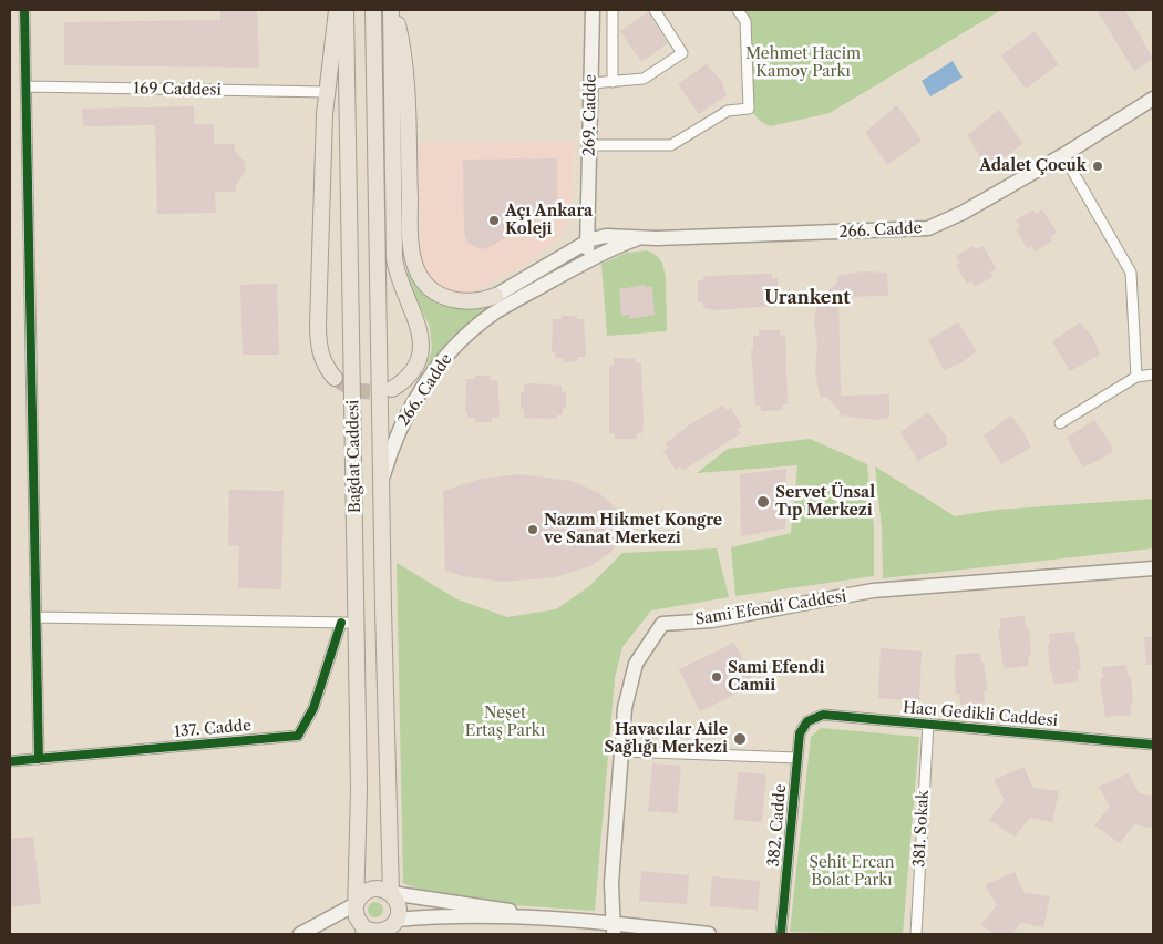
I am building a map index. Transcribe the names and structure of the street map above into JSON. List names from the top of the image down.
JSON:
{
  "streets": {
    "main road": [
      "269. Cadde",
      "266. Cadde",
      "Bağdat Caddesi",
      "Sami Efendi Caddesi"
    ],
    "street": [
      "169 Caddesi",
      "Hacı Gedikli Caddesi",
      "137. Cadde",
      "382. Cadde",
      "381. Sokak"
    ]
  },
  "crossings": [
    ["269. Cadde", "266. Cadde"],
    ["266. Cadde", "Bağdat Caddesi"],
    ["Bağdat Caddesi", "137. Cadde"],
    ["Hacı Gedikli Caddesi", "382. Cadde"],
    ["Hacı Gedikli Caddesi", "381. Sokak"]
  ],
  "districts": ["Urankent"],
  "parks": ["Mehmet Hacim Kamoy Parkı", "Neşet Ertaş Parkı", "Şehit Ercan Bolat Parkı"],
  "places": [
    "Adalet Çocuk",
    "Açı Ankara Koleji",
    "Servet Ünsal Tıp Merkezi",
    "Nazım Hikmet Kongre ve Sanat Merkezi",
    "Sami Efendi Camii",
    "Havacılar Aile Sağlığı Merkezi"
  ]
}
